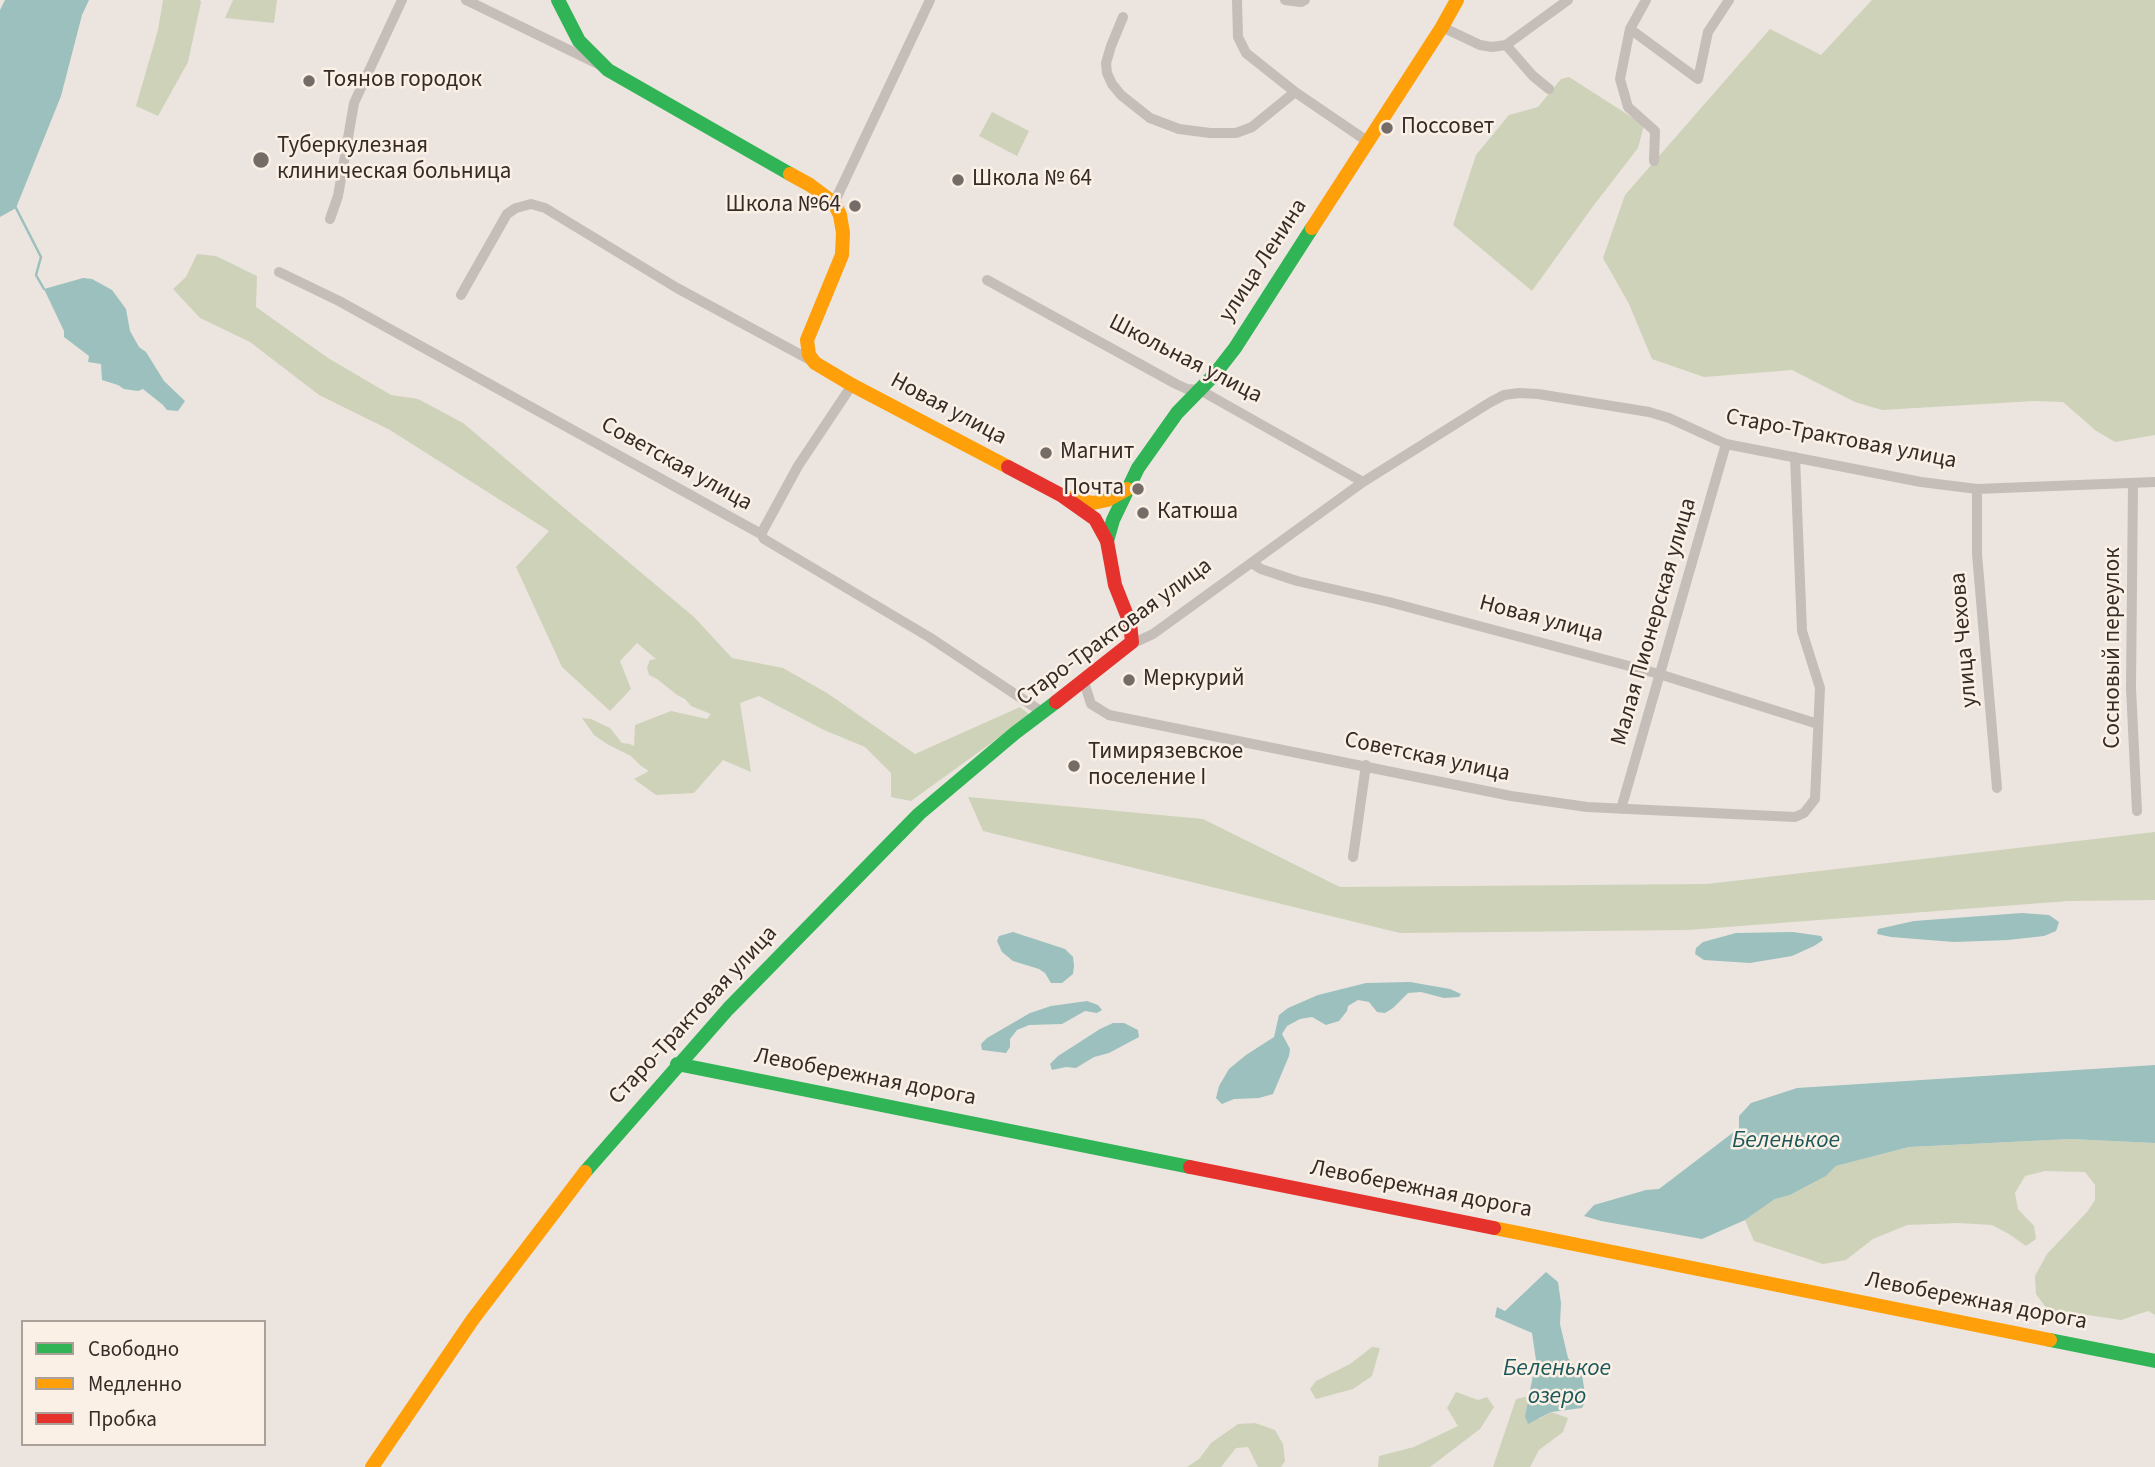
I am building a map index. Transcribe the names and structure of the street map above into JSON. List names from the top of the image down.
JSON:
{
  "streets": {
    "street": [
      "улица Ленина",
      "Школьная улица",
      "Новая улица",
      "Старо-Трактовая улица",
      "Советская улица",
      "Малая Пионерская улица",
      "улица Чехова",
      "Сосновый переулок",
      "Левобережная дорога"
    ]
  },
  "crossings": [
    ["улица Ленина", "Школьная улица"],
    ["улица Ленина", "Новая улица"],
    ["Школьная улица", "Старо-Трактовая улица"],
    ["Новая улица", "Старо-Трактовая улица"],
    ["Новая улица", "Советская улица"],
    ["Новая улица", "Малая Пионерская улица"],
    ["Старо-Трактовая улица", "Советская улица"],
    ["Старо-Трактовая улица", "Малая Пионерская улица"],
    ["Старо-Трактовая улица", "улица Чехова"],
    ["Старо-Трактовая улица", "Сосновый переулок"],
    ["Старо-Трактовая улица", "Левобережная дорога"],
    ["Советская улица", "Малая Пионерская улица"]
  ],
  "water": ["Беленькое", "Беленькое озеро"],
  "places": [
    "Тоянов городок",
    "Поссовет",
    "Туберкулезная клиническая больница",
    "Школа № 64",
    "Школа №64",
    "Магнит",
    "Почта",
    "Катюша",
    "Меркурий",
    "Тимирязевское поселение I"
  ],
  "legend": ["Свободно", "Медленно", "Пробка"]
}
